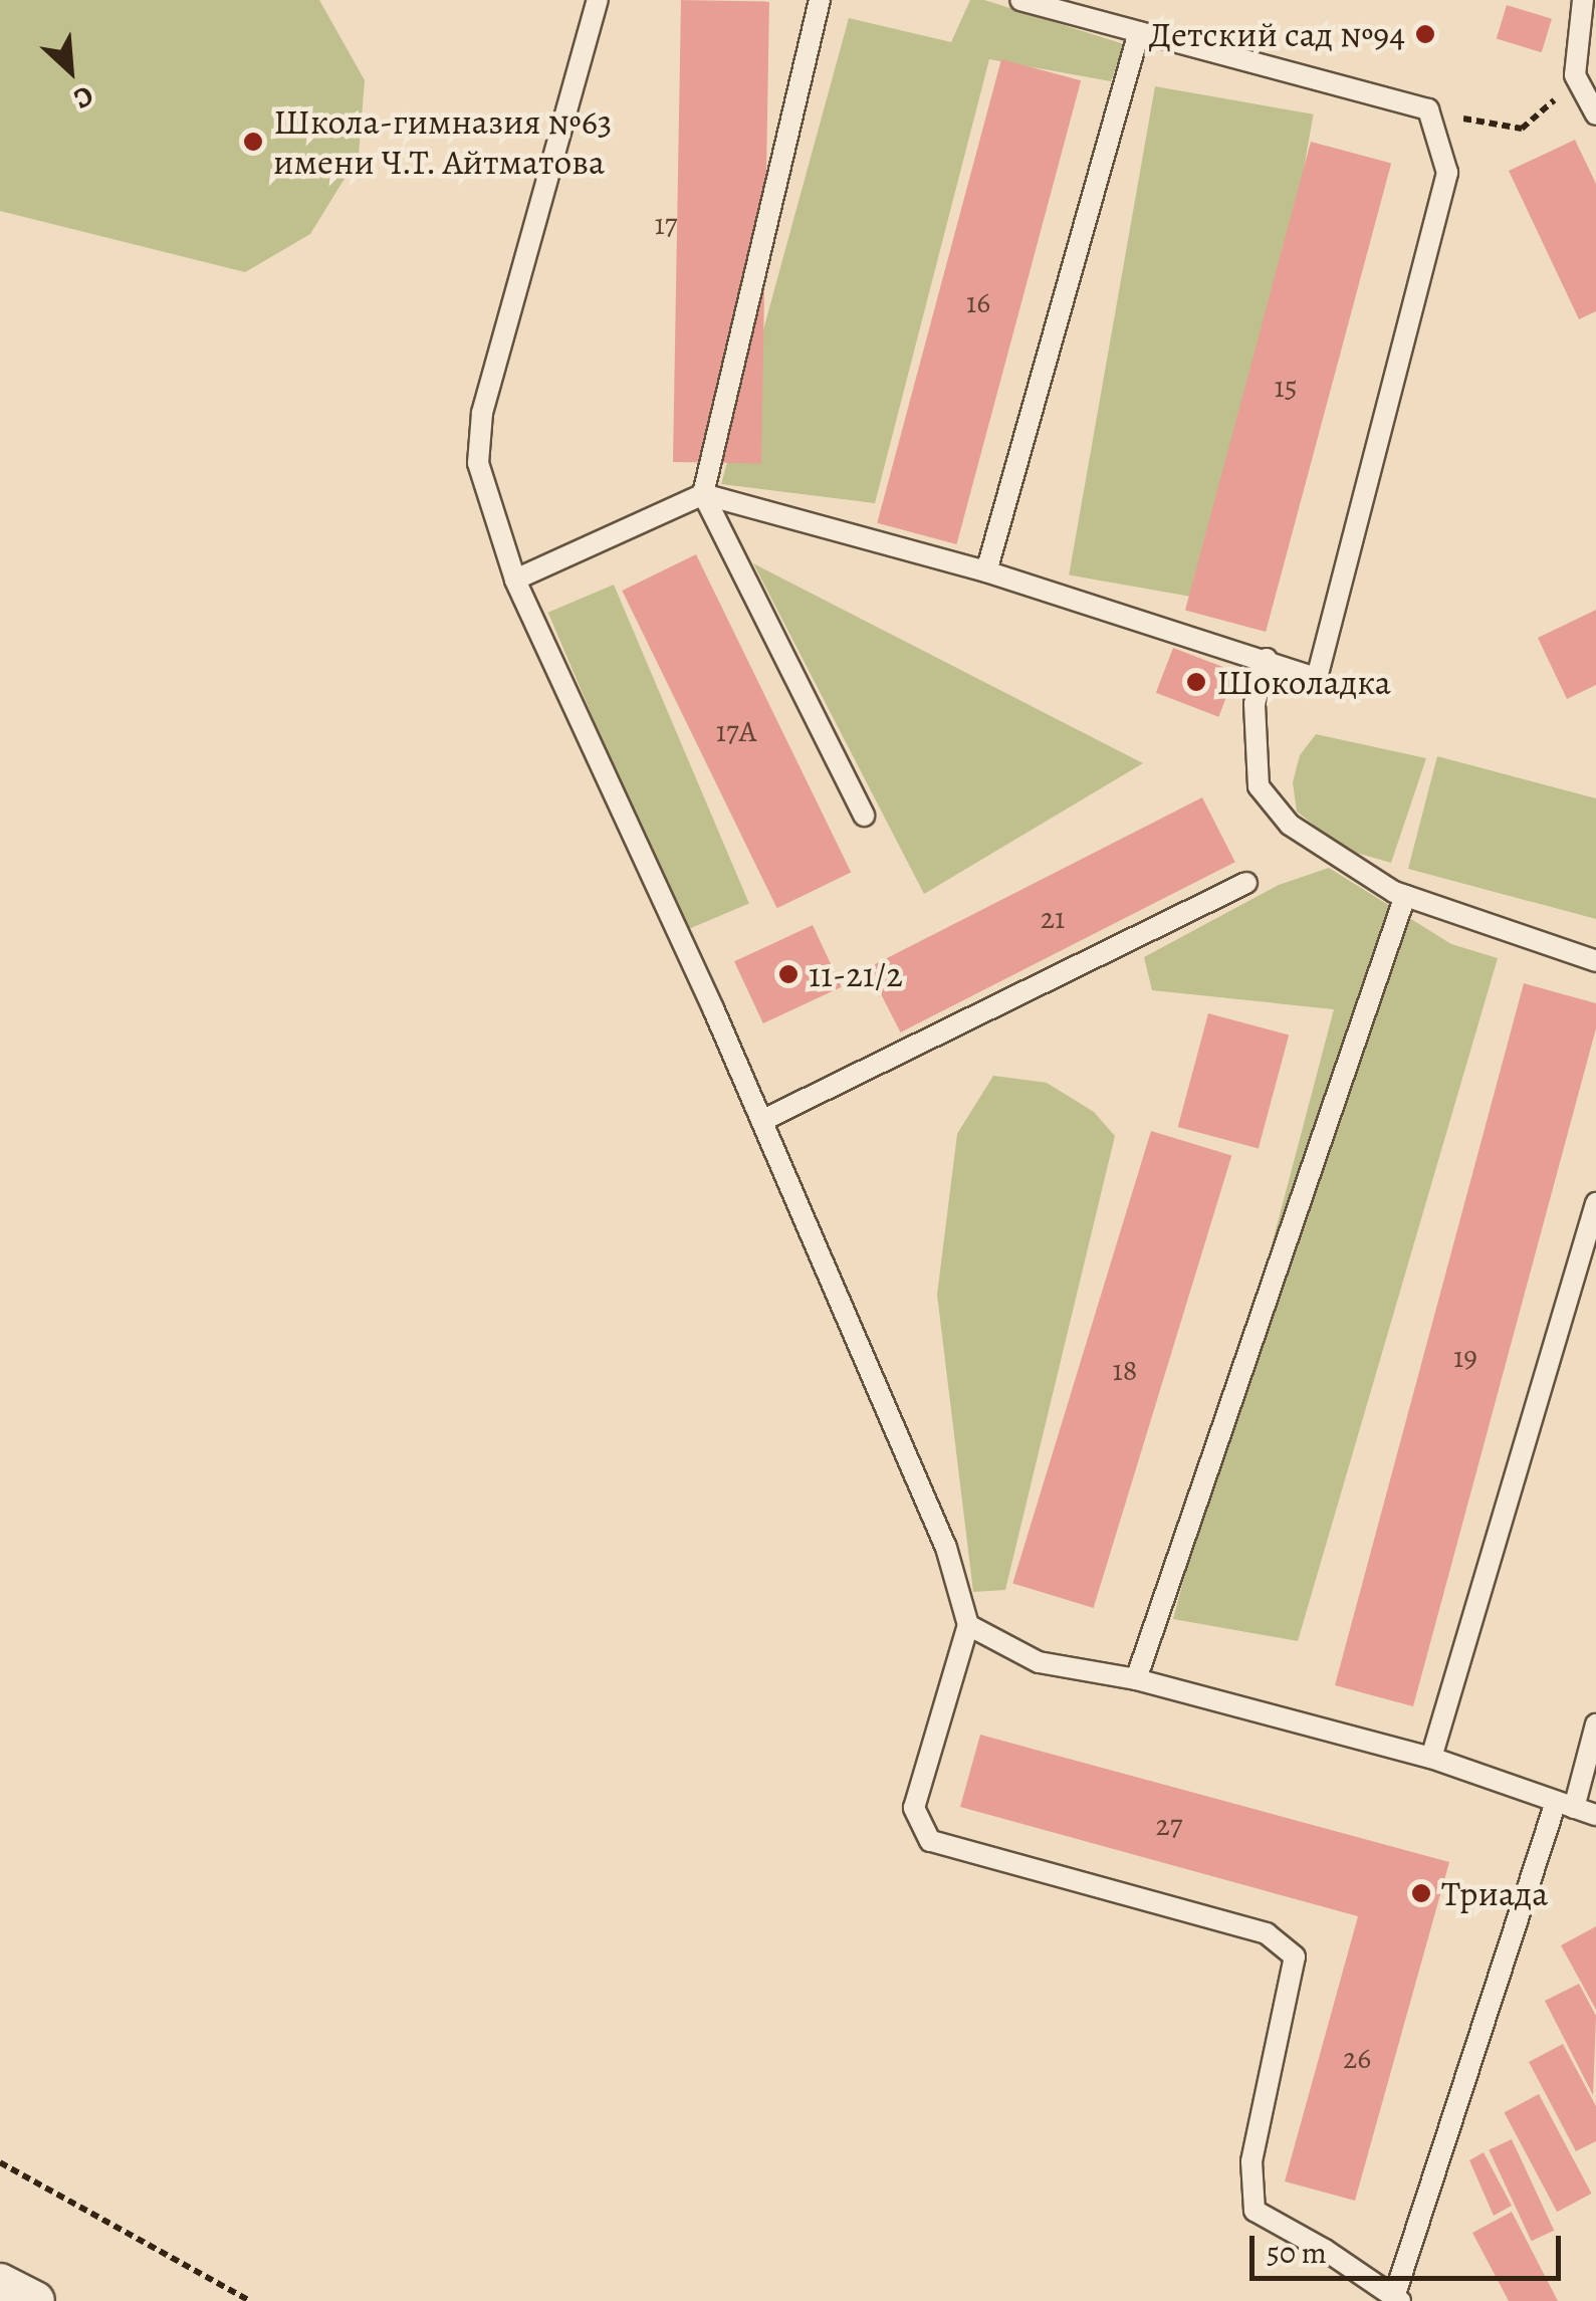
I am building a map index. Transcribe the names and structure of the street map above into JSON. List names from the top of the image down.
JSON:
{
  "places": [
    "Детский сад №94",
    "Школа-гимназия №63 имени Ч.Т. Айтматова",
    "Шоколадка",
    "11-21/2",
    "Триада"
  ],
  "house_numbers": [
    "17",
    "16",
    "15",
    "17А",
    "21",
    "19",
    "18",
    "27",
    "26"
  ],
  "scale_bar": "50 m",
  "north": "bottom right"
}
